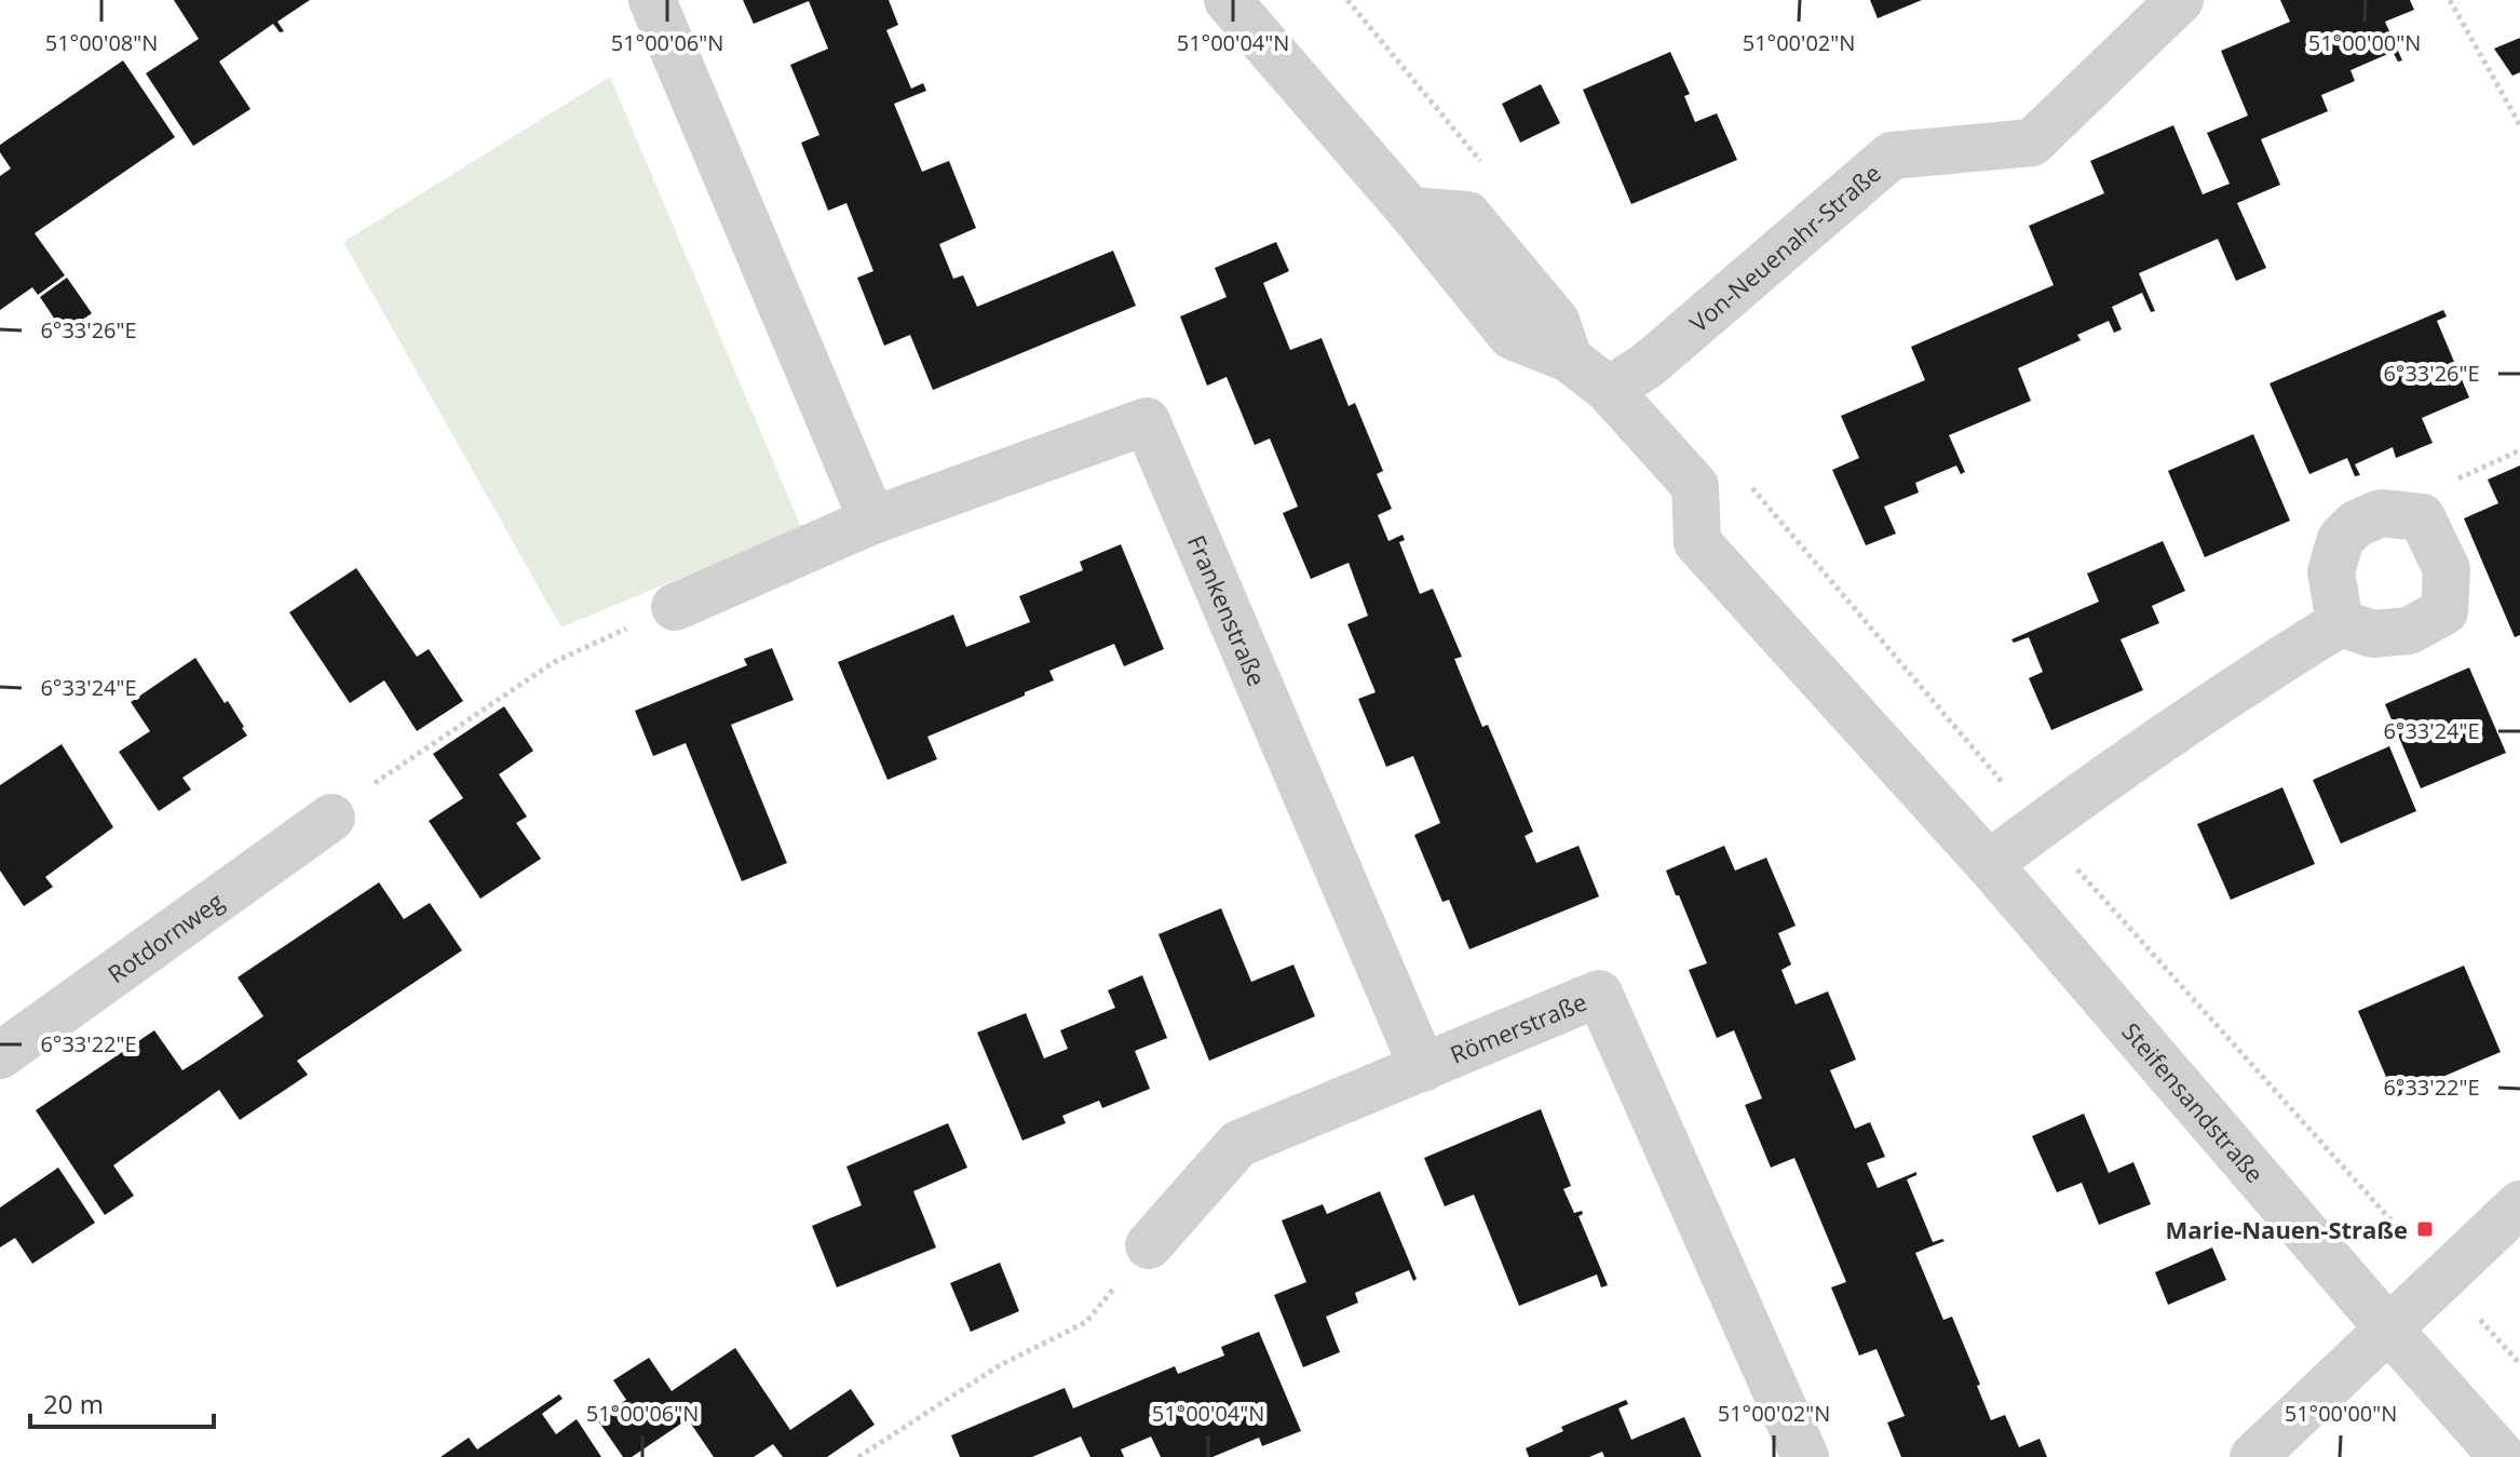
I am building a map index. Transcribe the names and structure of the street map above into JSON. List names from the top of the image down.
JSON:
{
  "streets": {
    "street": [
      "Von-Neuenahr-Straße",
      "Frankenstraße",
      "Rotdornweg",
      "Römerstraße",
      "Steifensandstraße"
    ]
  },
  "crossings": [
    ["Von-Neuenahr-Straße", "Steifensandstraße"],
    ["Frankenstraße", "Römerstraße"]
  ],
  "places": {
    "transit": ["Marie-Nauen-Straße"]
  },
  "scale_bar": "20 m",
  "coordinates": [
    "51°00'08\"N",
    "51°00'06\"N",
    "51°00'04\"N",
    "51°00'02\"N",
    "51°00'00\"N",
    "6°33'26\"E",
    "6°33'24\"E",
    "6°33'22\"E"
  ]
}
